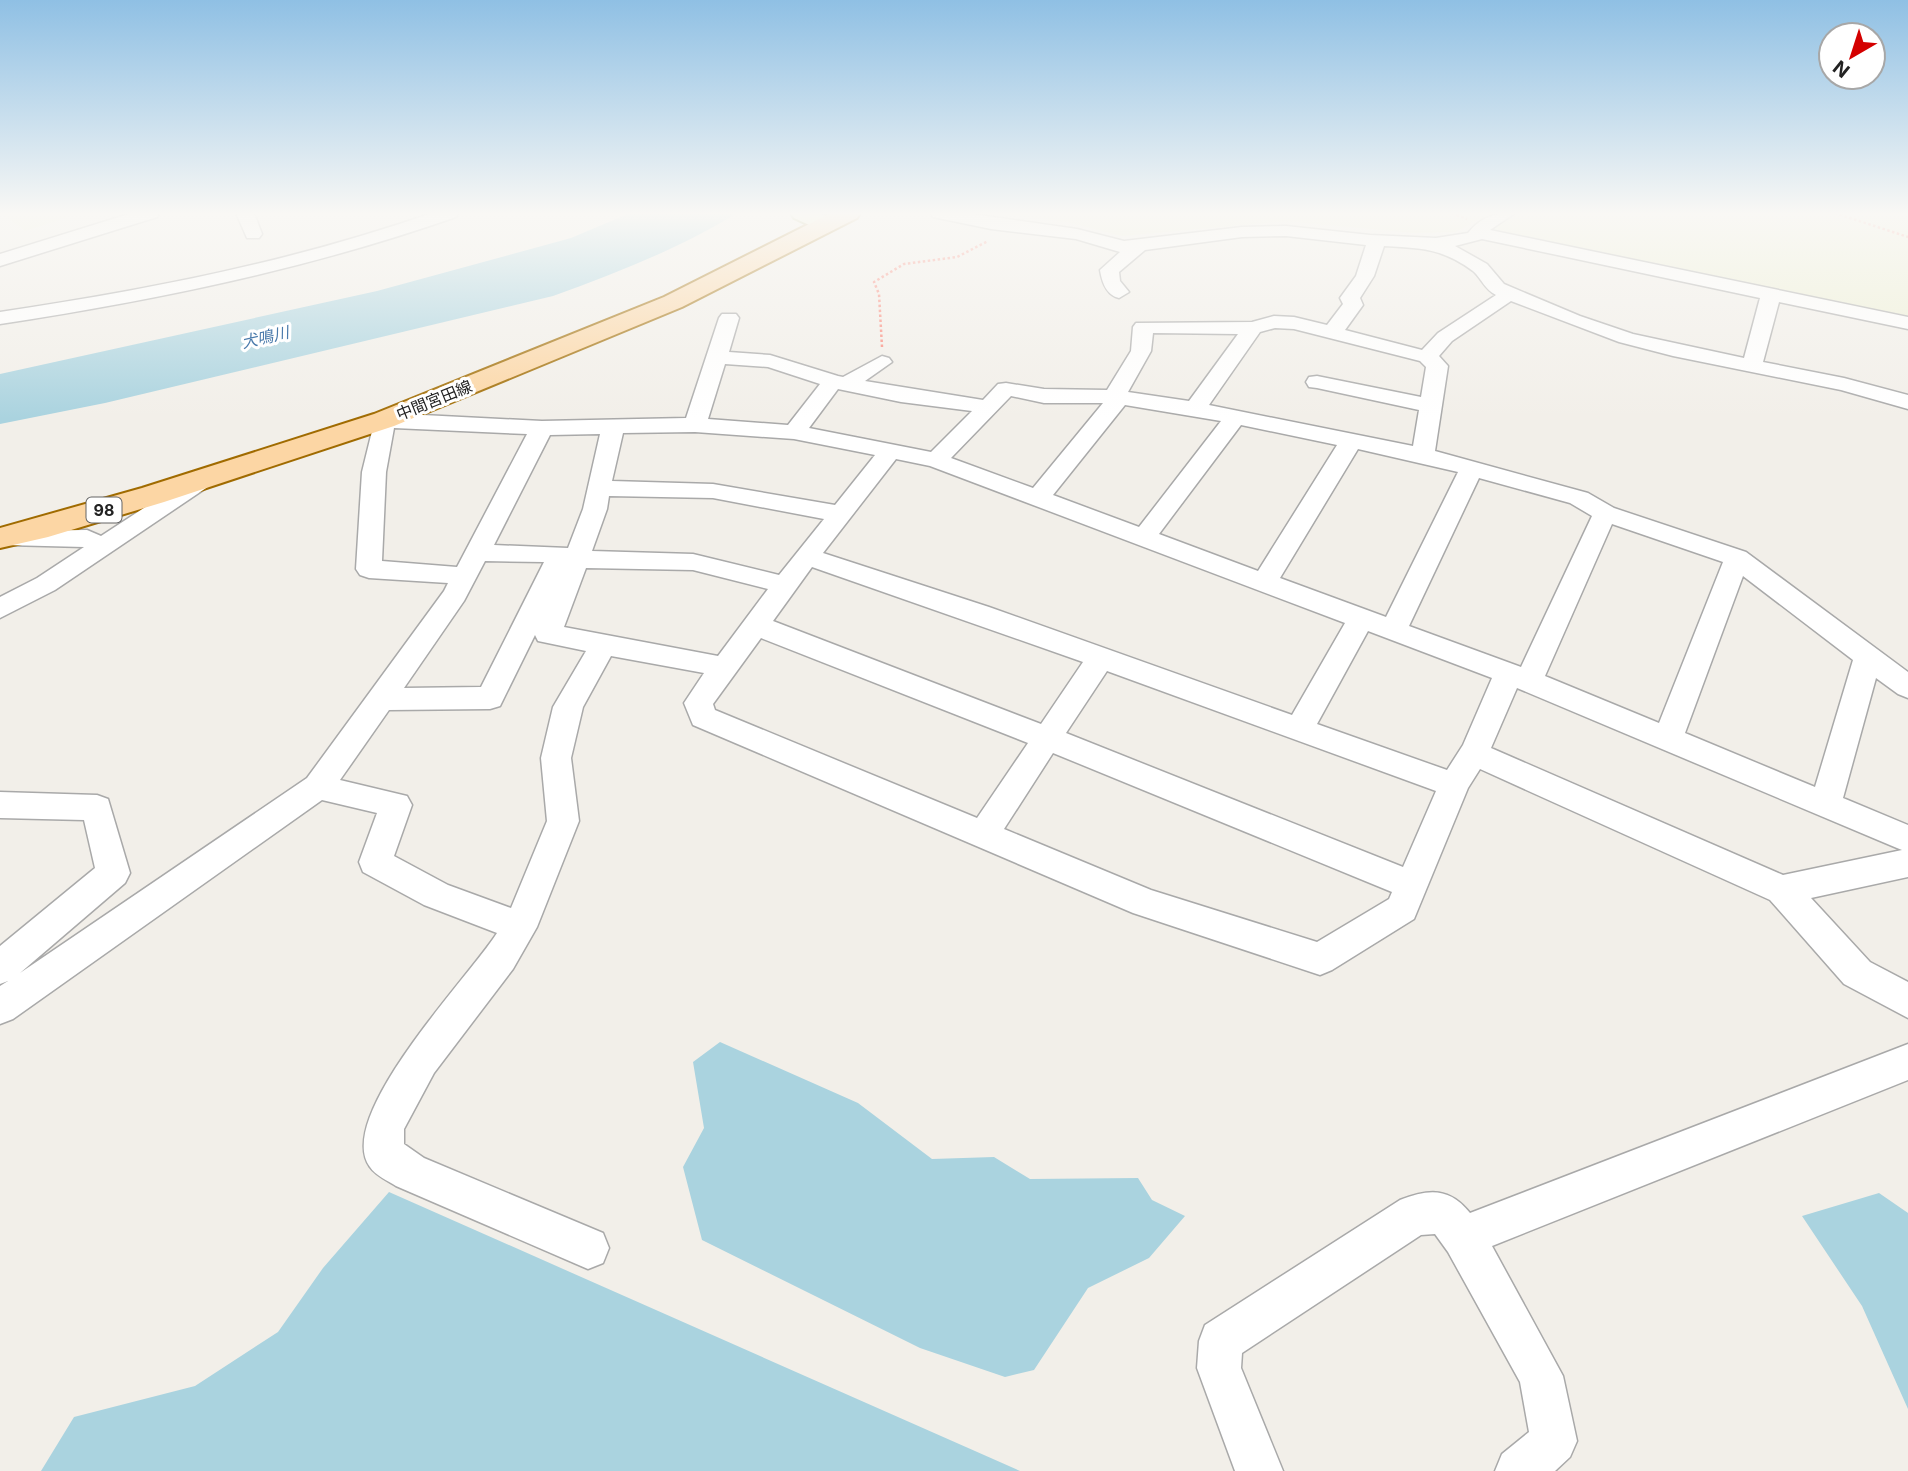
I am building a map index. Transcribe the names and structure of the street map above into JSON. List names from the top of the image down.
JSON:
{
  "streets": {
    "main road": ["中間宮田線", "98"]
  },
  "water": ["犬鳴川"],
  "north": "bottom left"
}
